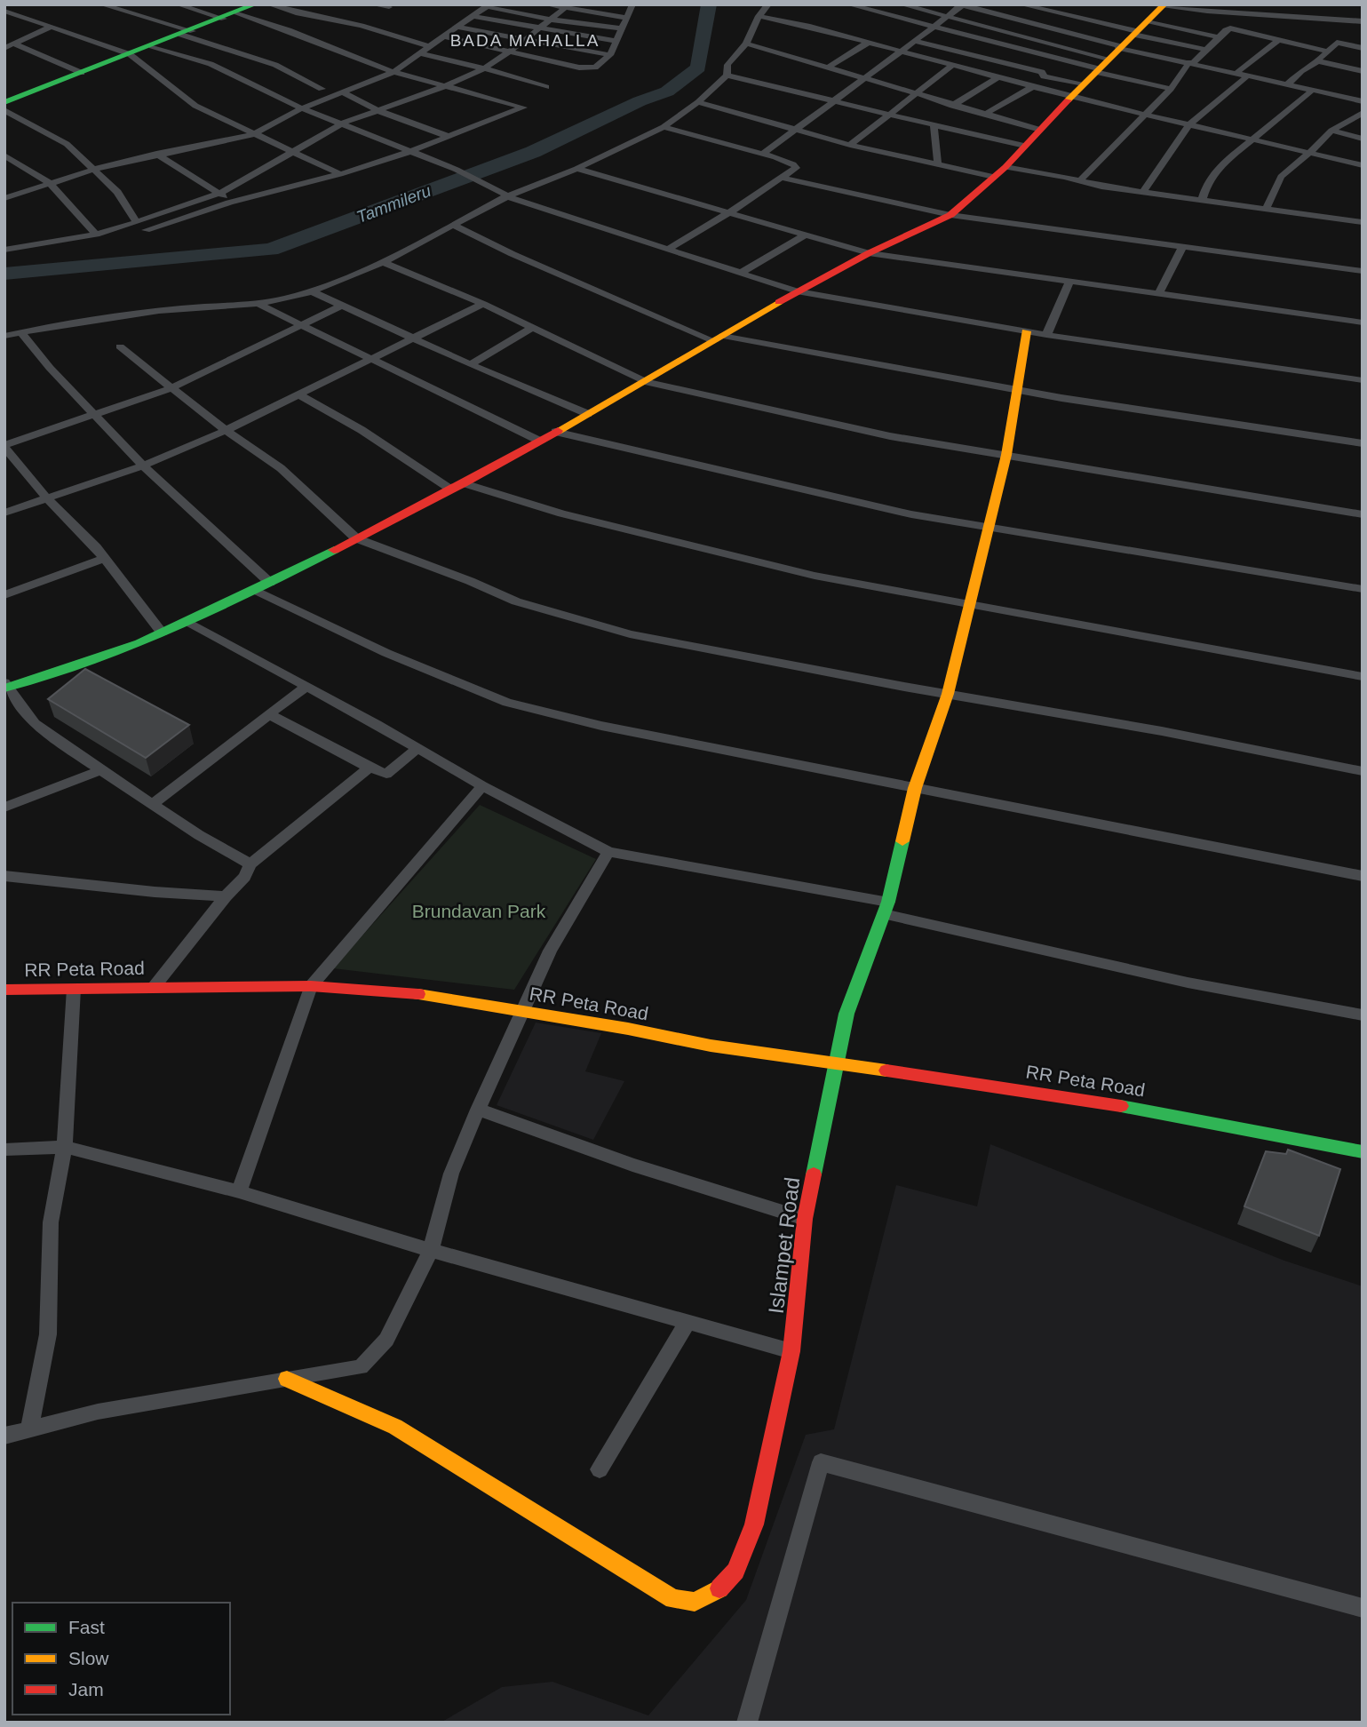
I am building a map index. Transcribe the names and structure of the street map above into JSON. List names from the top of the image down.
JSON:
{
  "streets": {
    "street": ["RR Peta Road", "Islampet Road"]
  },
  "crossings": [
    ["RR Peta Road", "Islampet Road"]
  ],
  "districts": ["BADA MAHALLA"],
  "water": ["Tammileru"],
  "parks": ["Brundavan Park"],
  "legend": ["Fast", "Slow", "Jam"]
}
